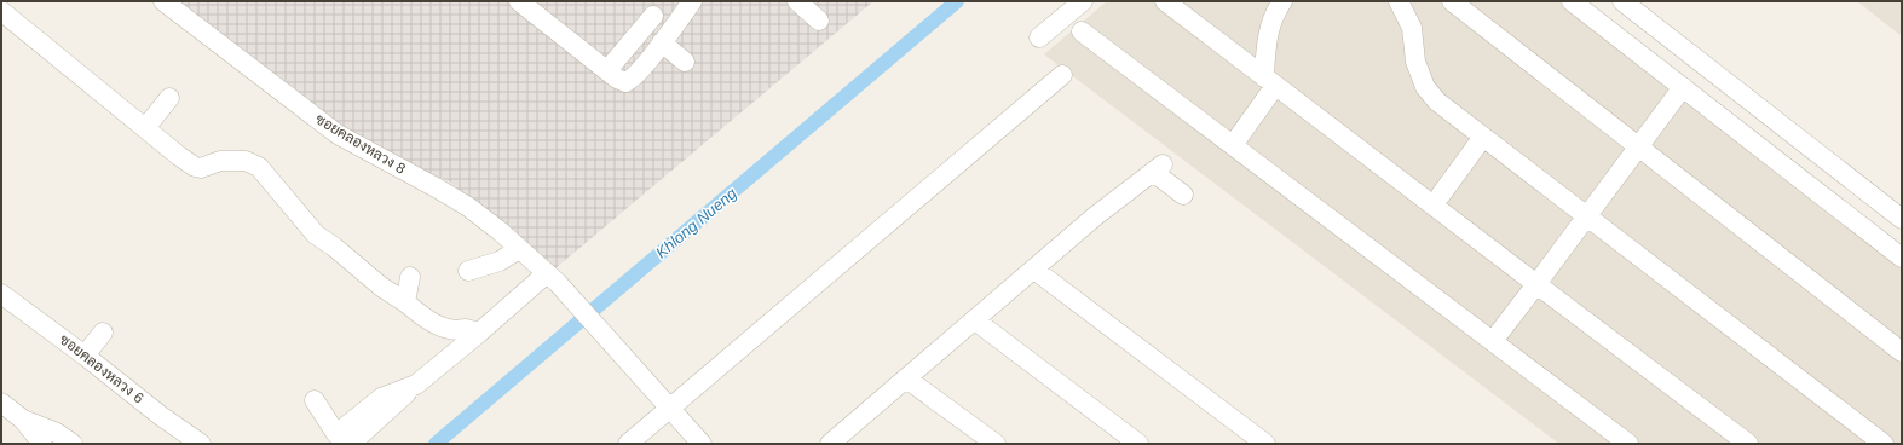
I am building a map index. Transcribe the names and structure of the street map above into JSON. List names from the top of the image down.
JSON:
{
  "streets": {
    "street": ["ซอยคลองหลวง 8", "ซอยคลองหลวง 6"]
  },
  "water": ["Khlong Nueng"]
}
